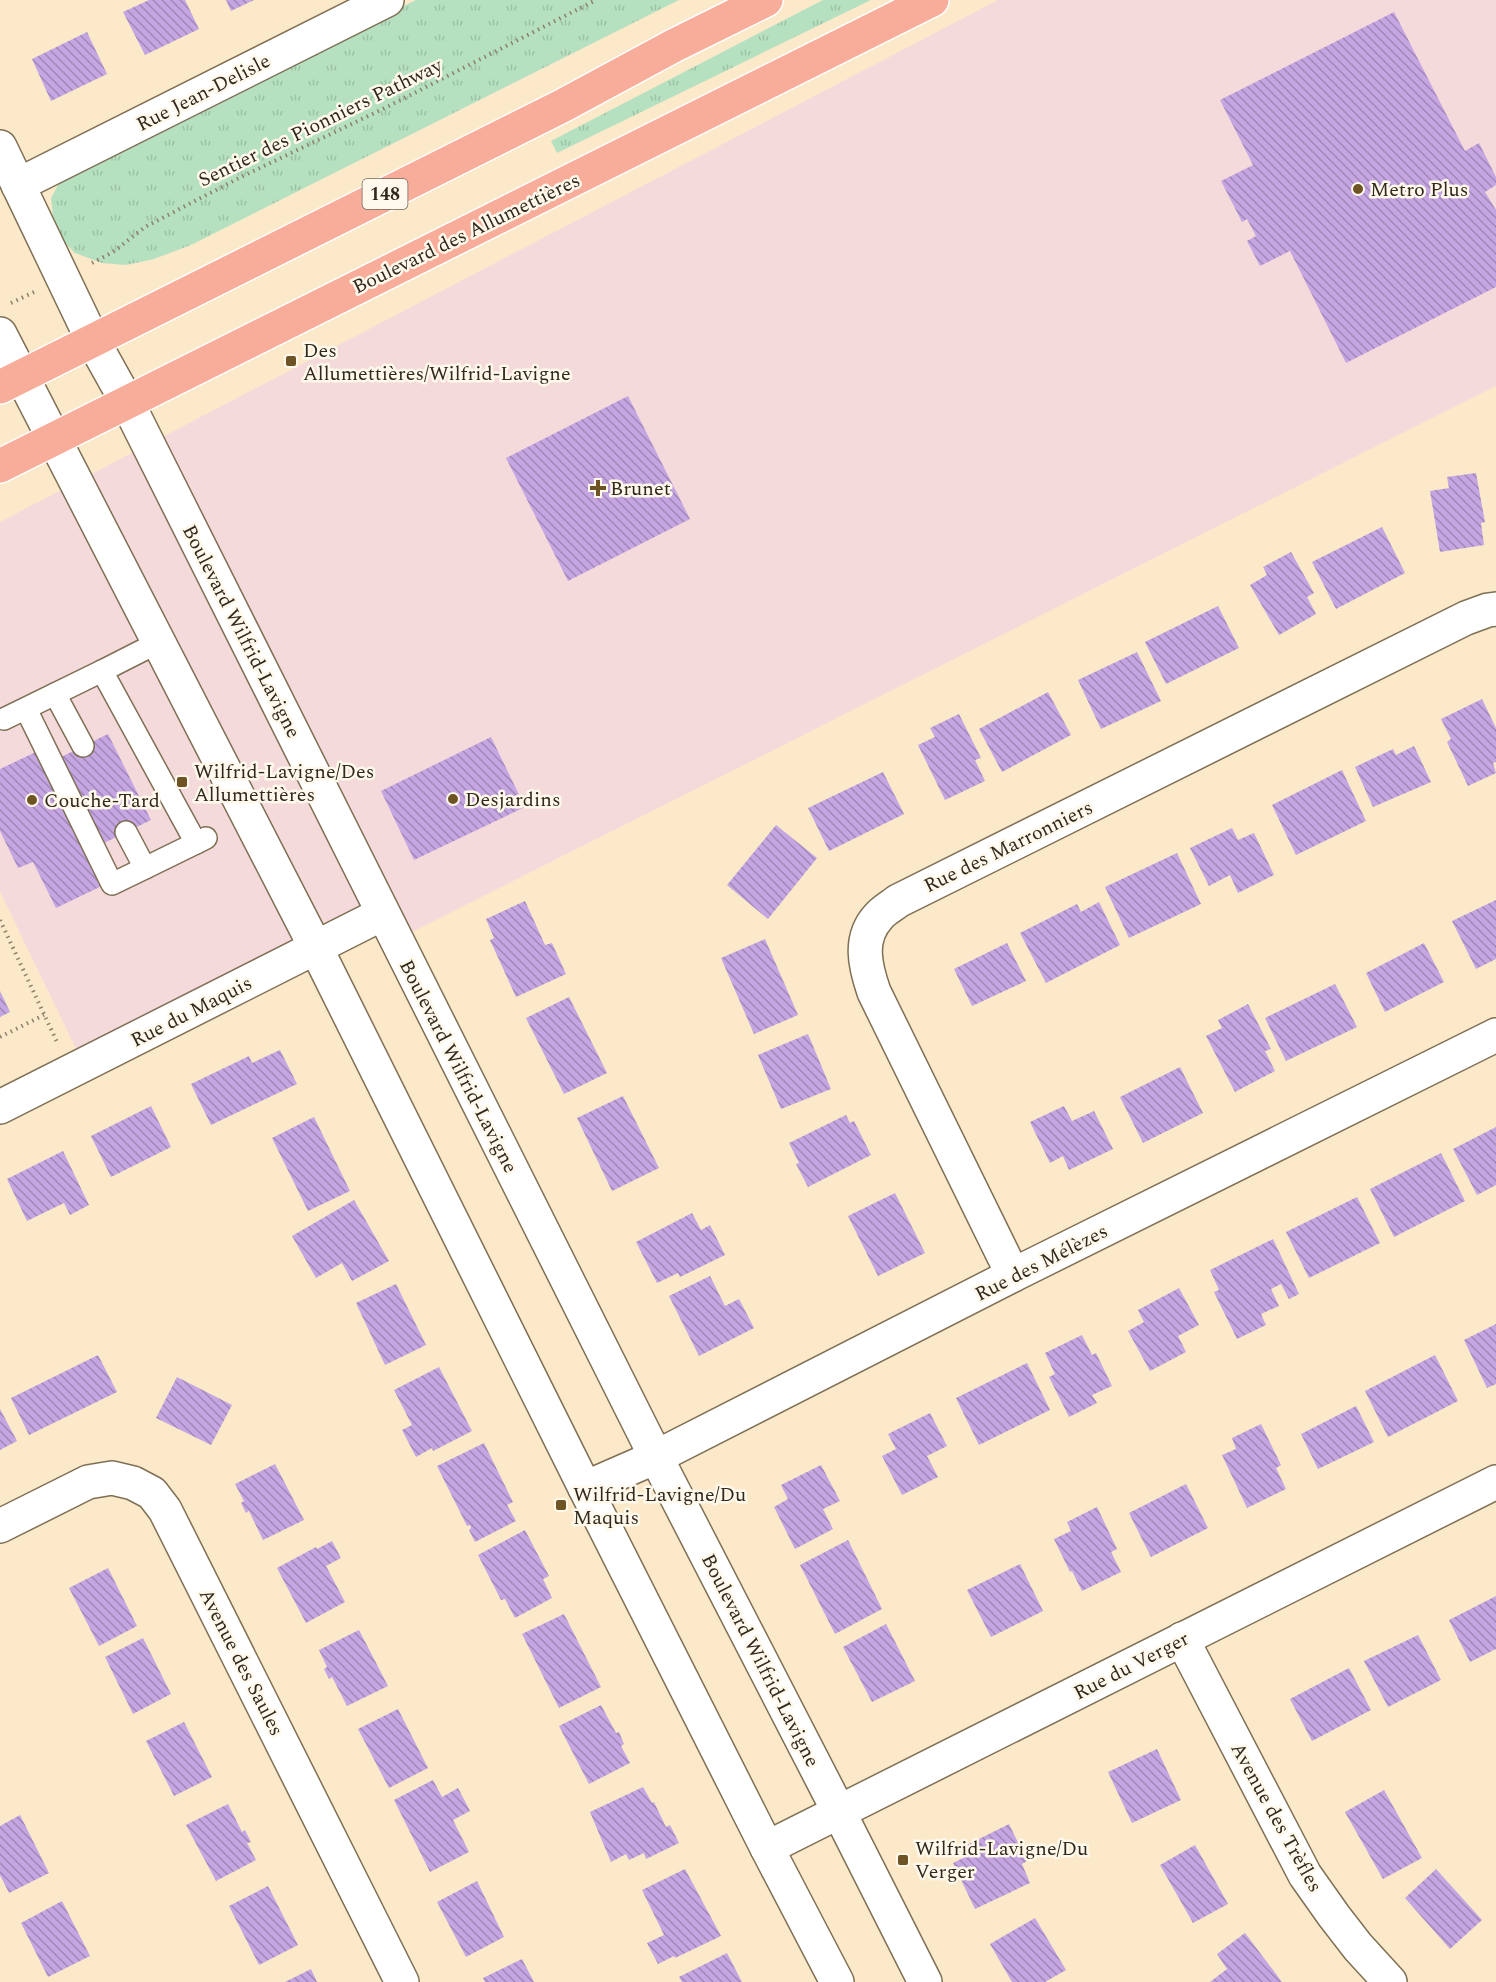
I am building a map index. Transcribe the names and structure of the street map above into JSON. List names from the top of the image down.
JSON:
{
  "streets": {
    "highway": ["148", "Boulevard des Allumettières"],
    "street": [
      "Rue Jean-Delisle",
      "Boulevard Wilfrid-Lavigne",
      "Rue des Marronniers",
      "Rue du Maquis",
      "Rue des Mélèzes",
      "Avenue des Saules",
      "Rue du Verger",
      "Avenue des Trèfles"
    ],
    "path": ["Sentier des Pionniers Pathway"]
  },
  "crossings": [
    ["Rue Jean-Delisle", "Boulevard Wilfrid-Lavigne"],
    ["Sentier des Pionniers Pathway", "Boulevard Wilfrid-Lavigne"],
    ["148", "Boulevard Wilfrid-Lavigne"],
    ["Boulevard des Allumettières", "Boulevard Wilfrid-Lavigne"],
    ["Boulevard Wilfrid-Lavigne", "Rue du Maquis"],
    ["Boulevard Wilfrid-Lavigne", "Rue des Mélèzes"],
    ["Boulevard Wilfrid-Lavigne", "Rue du Verger"],
    ["Rue des Marronniers", "Rue des Mélèzes"],
    ["Rue du Verger", "Avenue des Trèfles"]
  ],
  "places": {
    "other": ["Metro Plus", "Desjardins", "Couche-Tard"],
    "transit": [
      "Des Allumettières/Wilfrid-Lavigne",
      "Wilfrid-Lavigne/Des Allumettières",
      "Wilfrid-Lavigne/Du Maquis",
      "Wilfrid-Lavigne/Du Verger"
    ],
    "health": ["Brunet"]
  }
}
